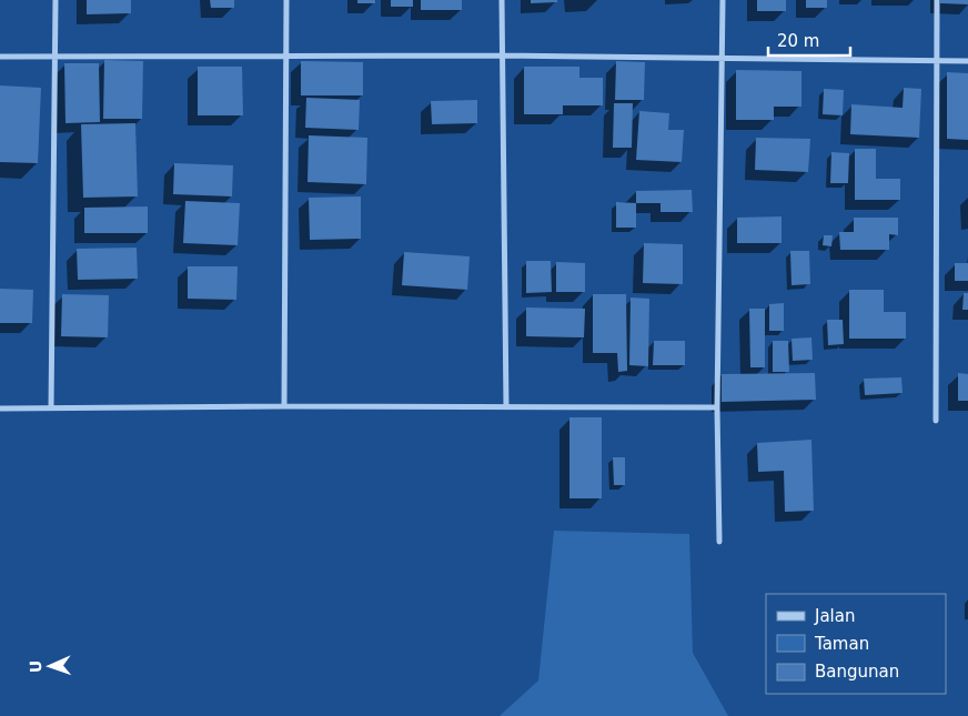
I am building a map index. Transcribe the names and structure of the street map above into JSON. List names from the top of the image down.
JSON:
{
  "legend": ["Jalan", "Taman", "Bangunan"],
  "scale_bar": "20 m",
  "north": "left"
}
